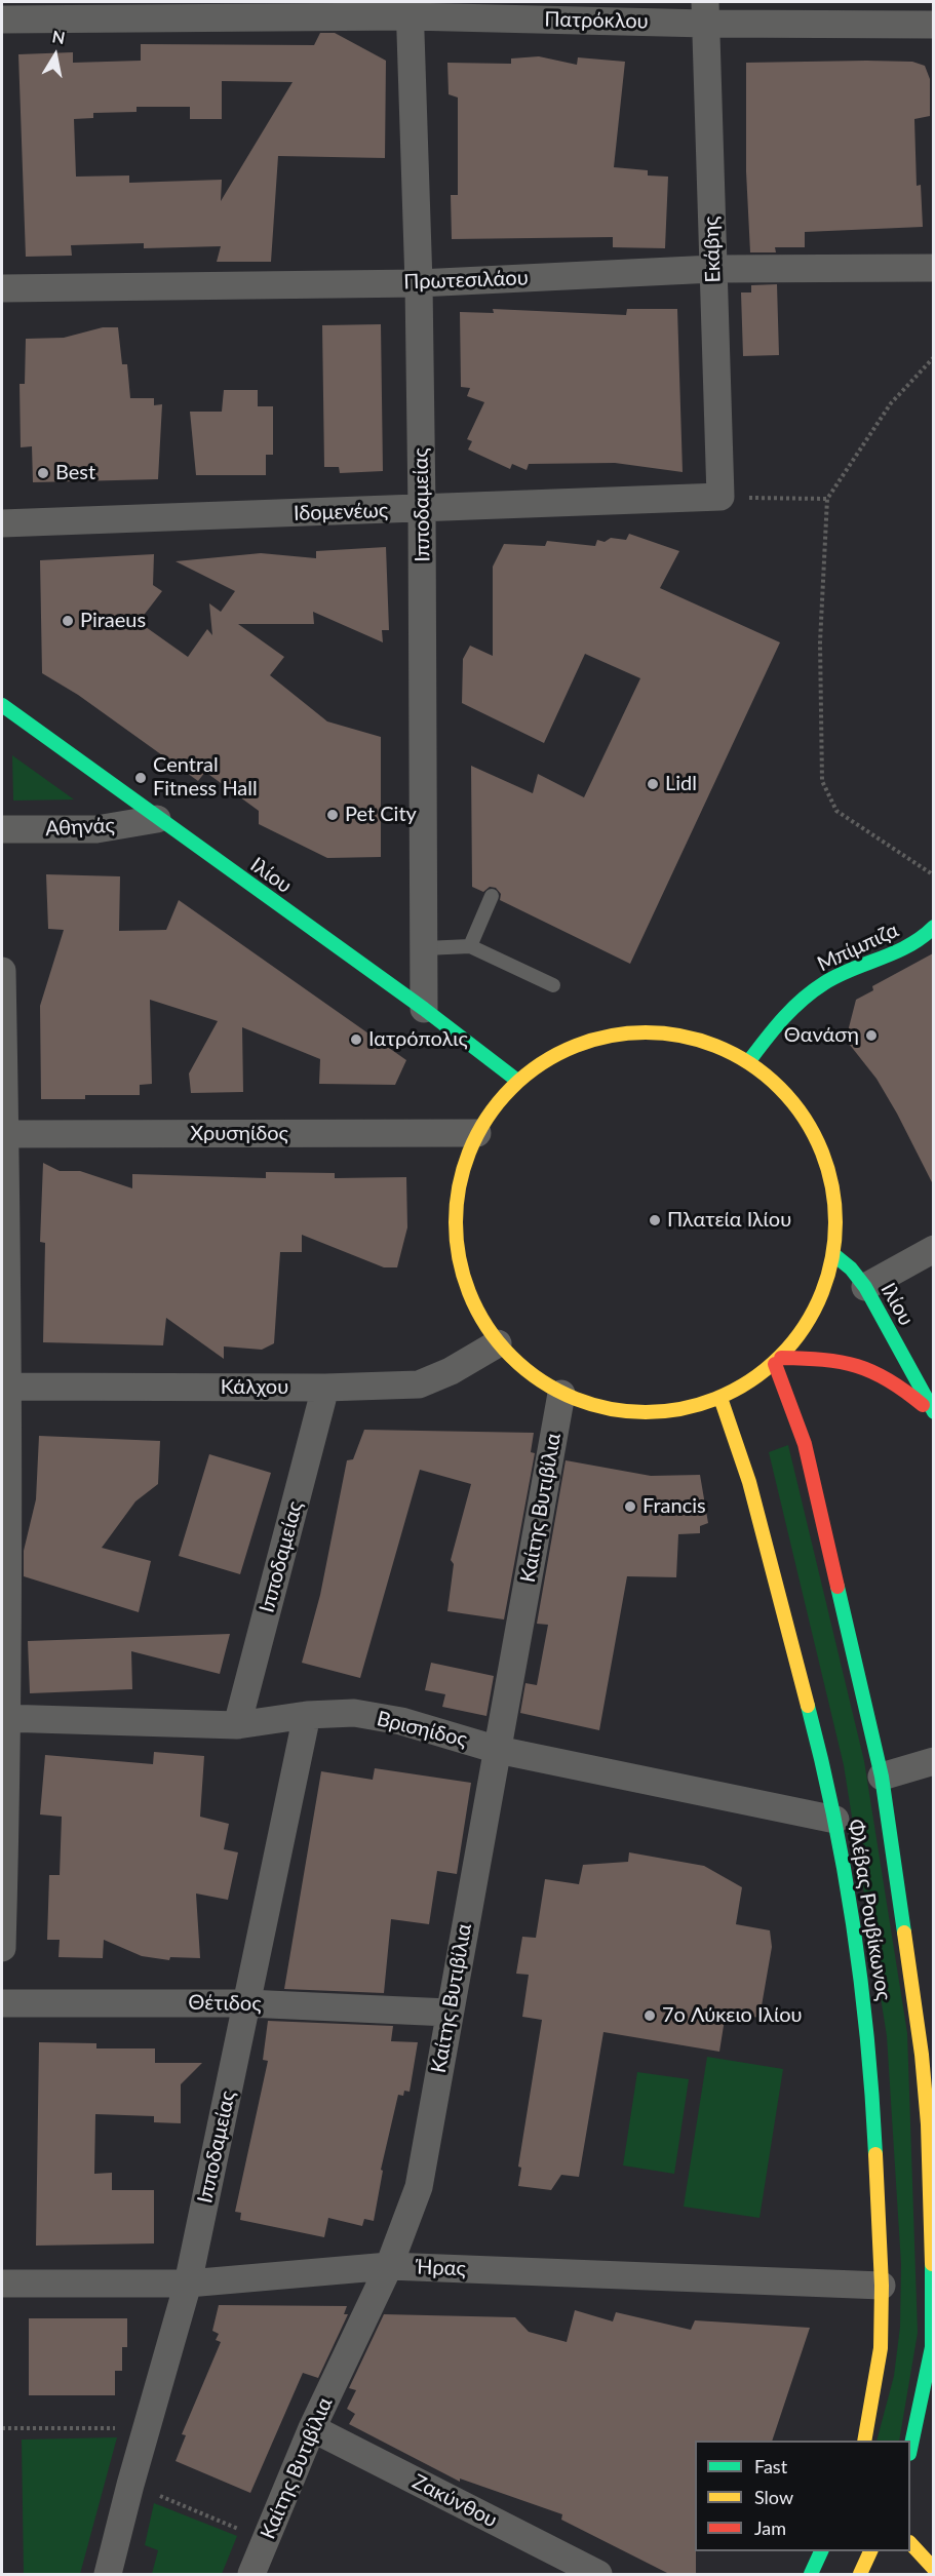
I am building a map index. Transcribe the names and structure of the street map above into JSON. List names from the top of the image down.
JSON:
{
  "streets": {
    "street": [
      "Πατρόκλου",
      "Εκάβης",
      "Πρωτεσιλάου",
      "Ιπποδαμείας",
      "Ιδομενέως",
      "Αθηνάς",
      "Ιλίου",
      "Μπίμπιζα",
      "Χρυσηίδος",
      "Κάλχου",
      "Καίτης Βυτιβίλια",
      "Βρισηίδος",
      "Φλέβας Ρουβίκωνος",
      "Θέτιδος",
      "Ήρας",
      "Ζακύνθου"
    ]
  },
  "crossings": [
    ["Πατρόκλου", "Εκάβης"],
    ["Πατρόκλου", "Ιπποδαμείας"],
    ["Εκάβης", "Πρωτεσιλάου"],
    ["Εκάβης", "Ιδομενέως"],
    ["Πρωτεσιλάου", "Ιπποδαμείας"],
    ["Ιπποδαμείας", "Ιδομενέως"],
    ["Ιπποδαμείας", "Ιλίου"],
    ["Ιπποδαμείας", "Κάλχου"],
    ["Ιπποδαμείας", "Βρισηίδος"],
    ["Ιπποδαμείας", "Θέτιδος"],
    ["Ιπποδαμείας", "Ήρας"],
    ["Αθηνάς", "Ιλίου"],
    ["Ιλίου", "Φλέβας Ρουβίκωνος"],
    ["Καίτης Βυτιβίλια", "Βρισηίδος"],
    ["Καίτης Βυτιβίλια", "Θέτιδος"],
    ["Καίτης Βυτιβίλια", "Ήρας"],
    ["Καίτης Βυτιβίλια", "Ζακύνθου"],
    ["Βρισηίδος", "Φλέβας Ρουβίκωνος"],
    ["Φλέβας Ρουβίκωνος", "Ήρας"]
  ],
  "places": [
    "Best",
    "Piraeus",
    "Central Fitness Hall",
    "Lidl",
    "Pet City",
    "Θανάση",
    "Ιατρόπολις",
    "Πλατεία Ιλίου",
    "Francis",
    "7ο Λύκειο Ιλίου"
  ],
  "legend": ["Fast", "Slow", "Jam"],
  "north": "top"
}
